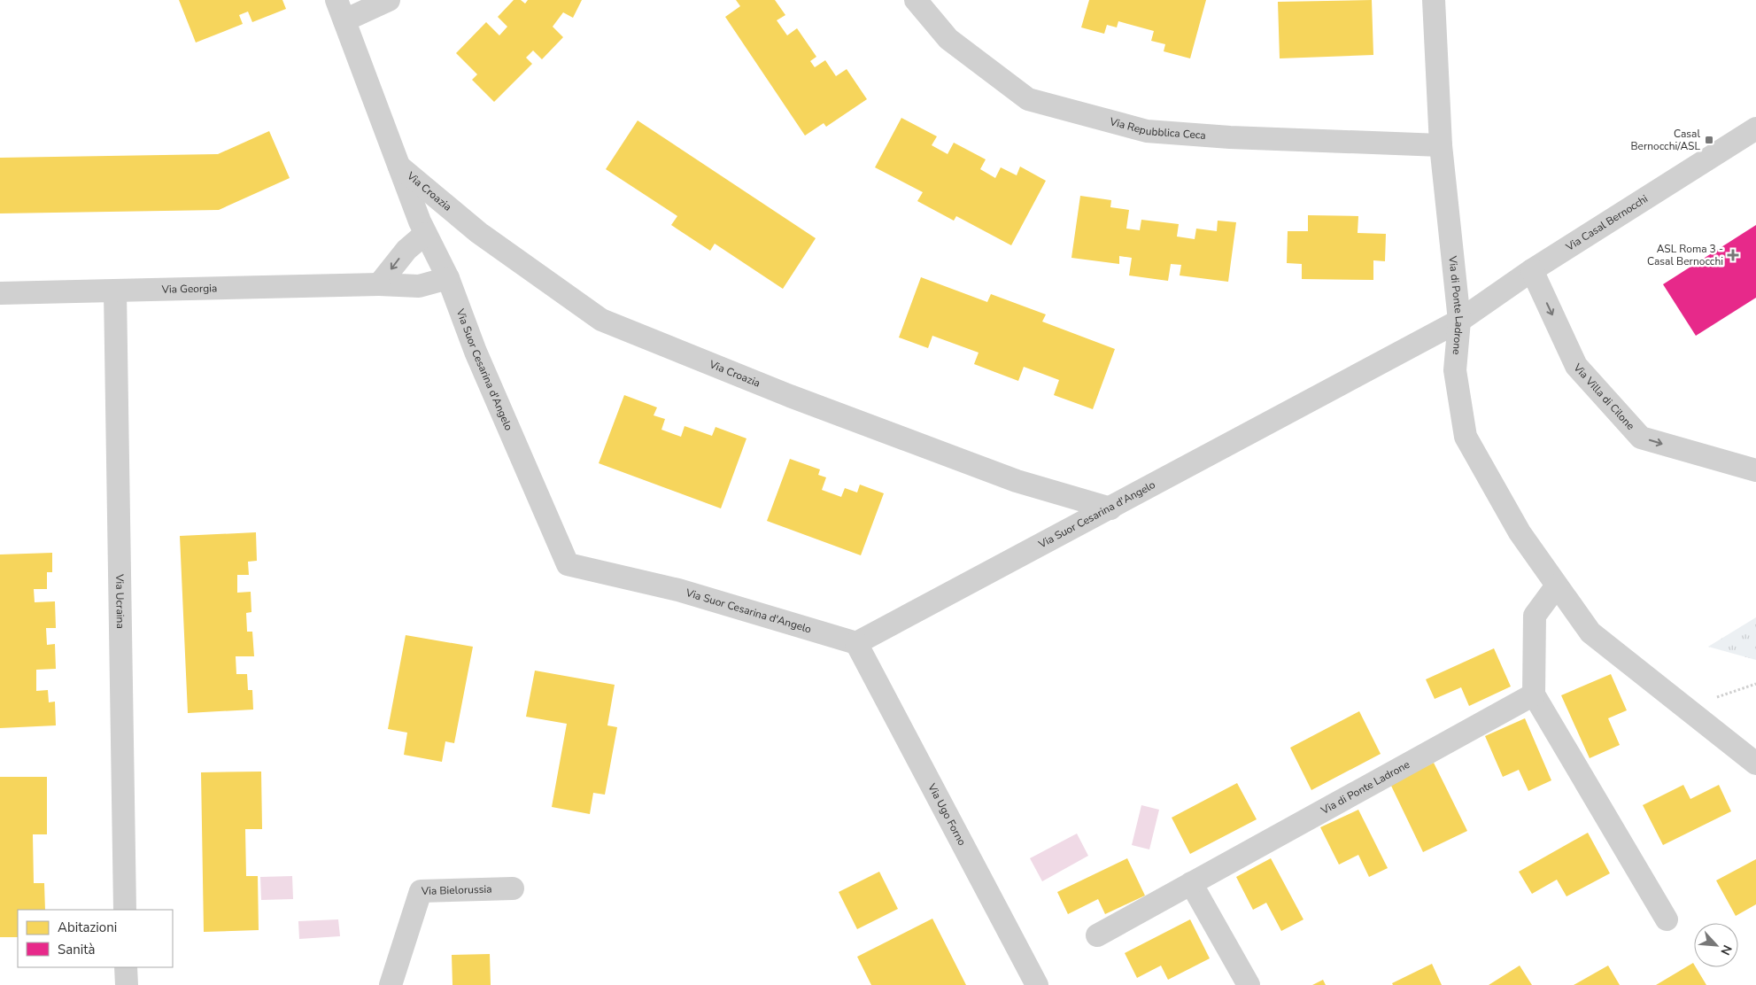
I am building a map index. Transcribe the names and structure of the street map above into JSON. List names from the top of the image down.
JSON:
{
  "streets": {
    "street": [
      "Via Repubblica Ceca",
      "Via Croazia",
      "Via Casal Bernocchi",
      "Via Georgia",
      "Via di Ponte Ladrone",
      "Via Suor Cesarina d'Angelo",
      "Via Villa di Cilone",
      "Via Ucraina",
      "Via Ugo Forno",
      "Via Bielorussia"
    ]
  },
  "crossings": [
    ["Via Repubblica Ceca", "Via di Ponte Ladrone"],
    ["Via Croazia", "Via Suor Cesarina d'Angelo"],
    ["Via Casal Bernocchi", "Via di Ponte Ladrone"],
    ["Via Casal Bernocchi", "Via Suor Cesarina d'Angelo"],
    ["Via Casal Bernocchi", "Via Villa di Cilone"],
    ["Via Georgia", "Via Suor Cesarina d'Angelo"],
    ["Via Georgia", "Via Ucraina"],
    ["Via di Ponte Ladrone", "Via Suor Cesarina d'Angelo"],
    ["Via Suor Cesarina d'Angelo", "Via Ugo Forno"]
  ],
  "one_way": ["Via Villa di Cilone"],
  "places": {
    "transit": ["Casal Bernocchi/ASL"],
    "health": ["ASL Roma 3 - Casal Bernocchi"]
  },
  "legend": ["Abitazioni", "Sanità"],
  "north": "bottom right"
}
